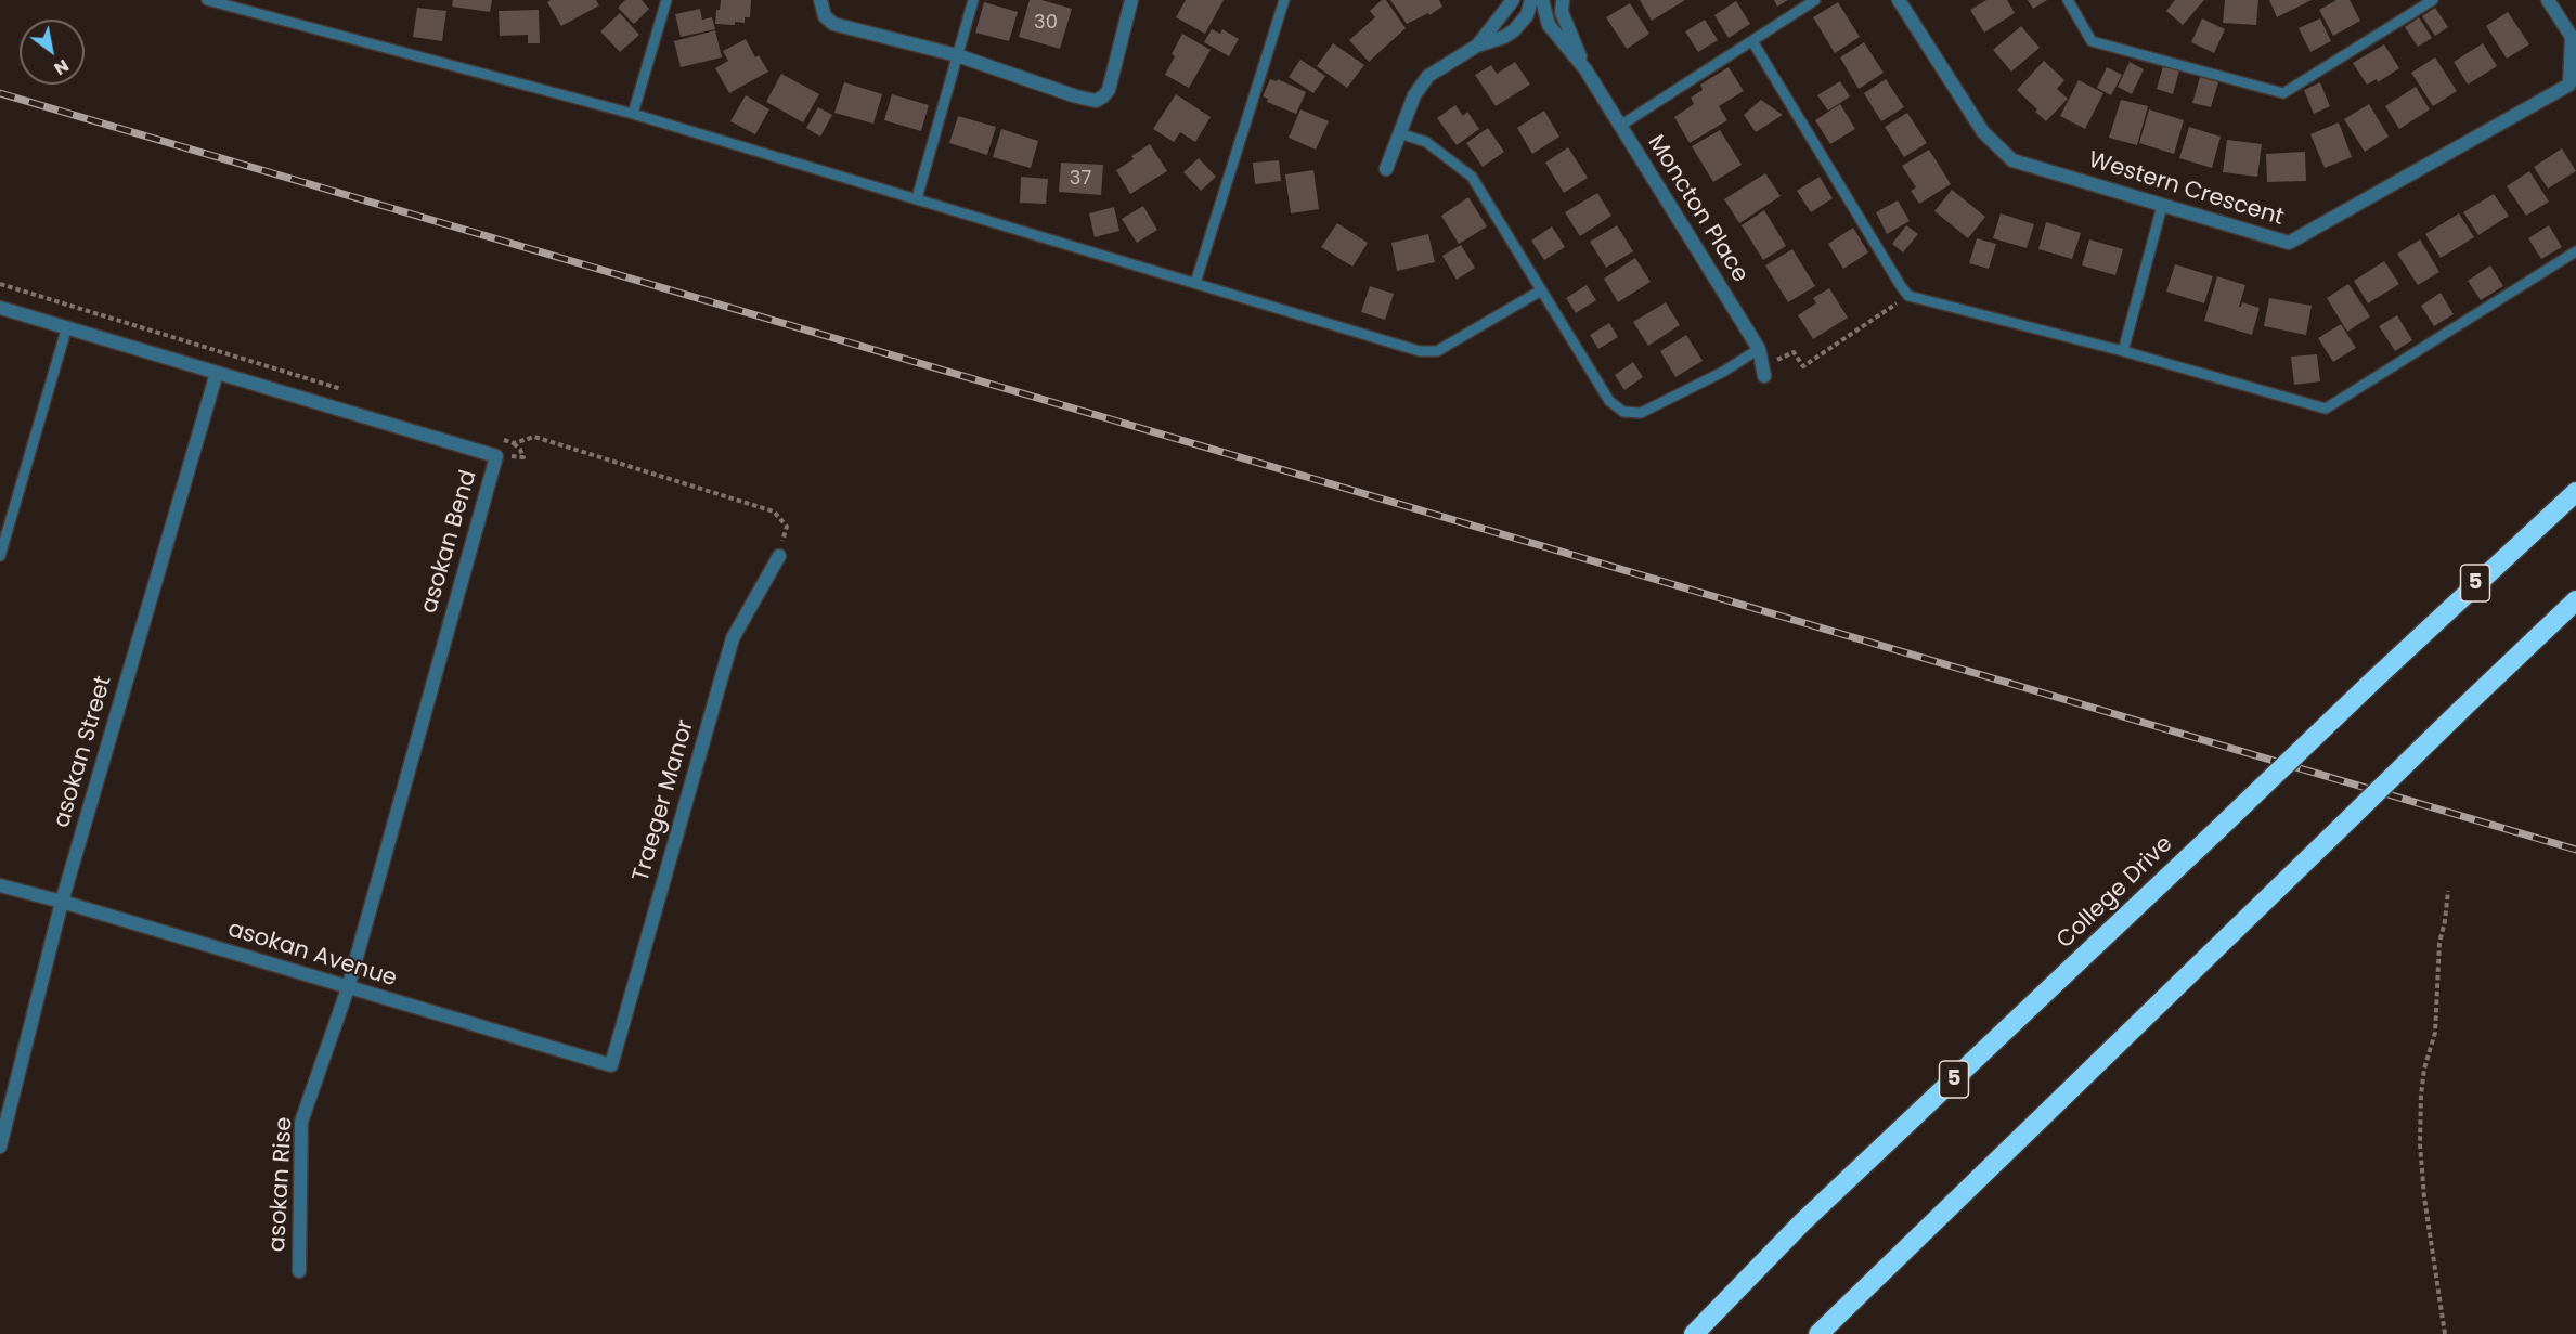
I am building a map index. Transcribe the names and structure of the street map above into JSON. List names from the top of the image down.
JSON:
{
  "streets": {
    "highway": ["5", "College Drive"],
    "street": [
      "Western Crescent",
      "Moncton Place",
      "asokan Bend",
      "asokan Street",
      "Traeger Manor",
      "asokan Avenue",
      "asokan Rise"
    ]
  },
  "crossings": [
    ["asokan Bend", "asokan Street"],
    ["asokan Bend", "asokan Avenue"],
    ["asokan Bend", "asokan Rise"],
    ["asokan Street", "asokan Avenue"],
    ["Traeger Manor", "asokan Avenue"],
    ["asokan Avenue", "asokan Rise"]
  ],
  "house_numbers": ["30", "37"],
  "north": "bottom right"
}
